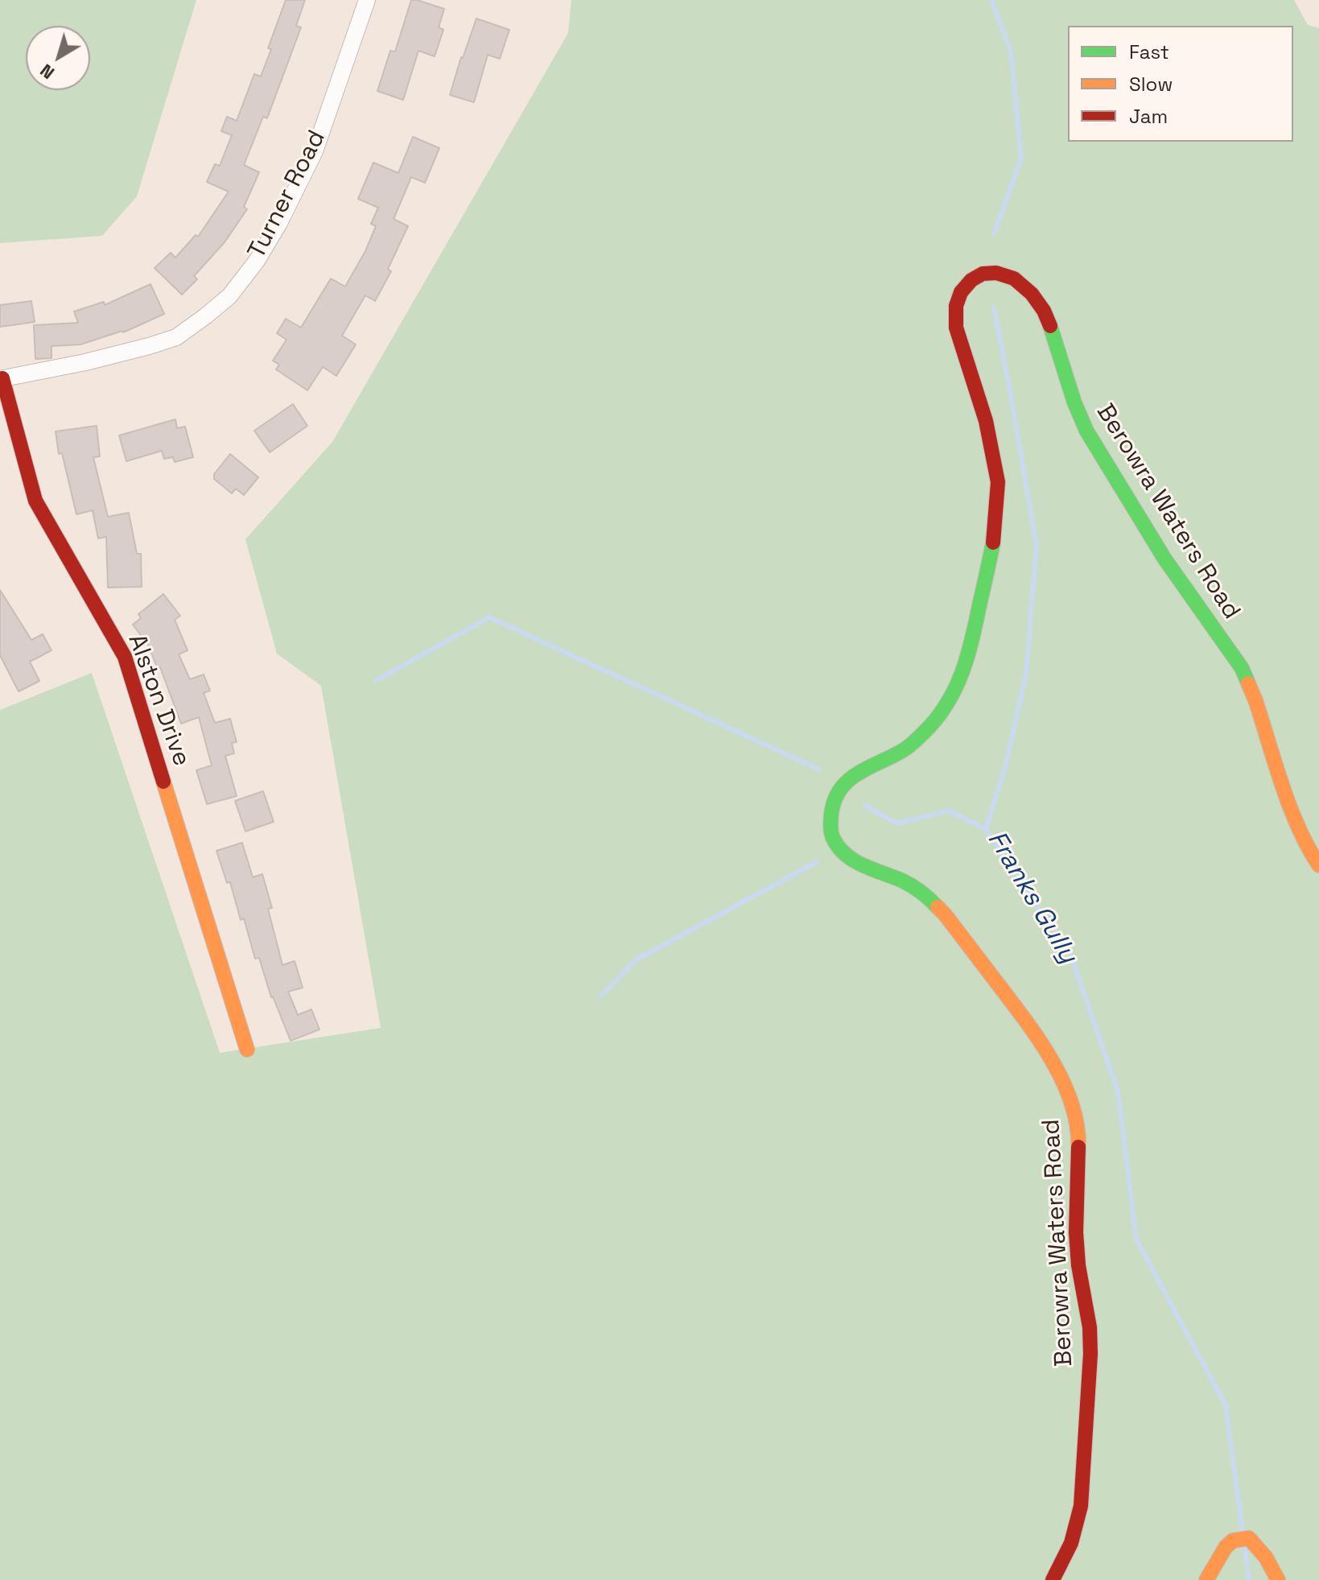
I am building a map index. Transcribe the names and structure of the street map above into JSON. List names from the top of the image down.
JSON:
{
  "streets": {
    "main road": ["Berowra Waters Road", "Alston Drive"],
    "street": ["Turner Road"]
  },
  "crossings": [
    ["Turner Road", "Alston Drive"]
  ],
  "water": ["Franks Gully"],
  "legend": ["Fast", "Slow", "Jam"],
  "north": "bottom left"
}
